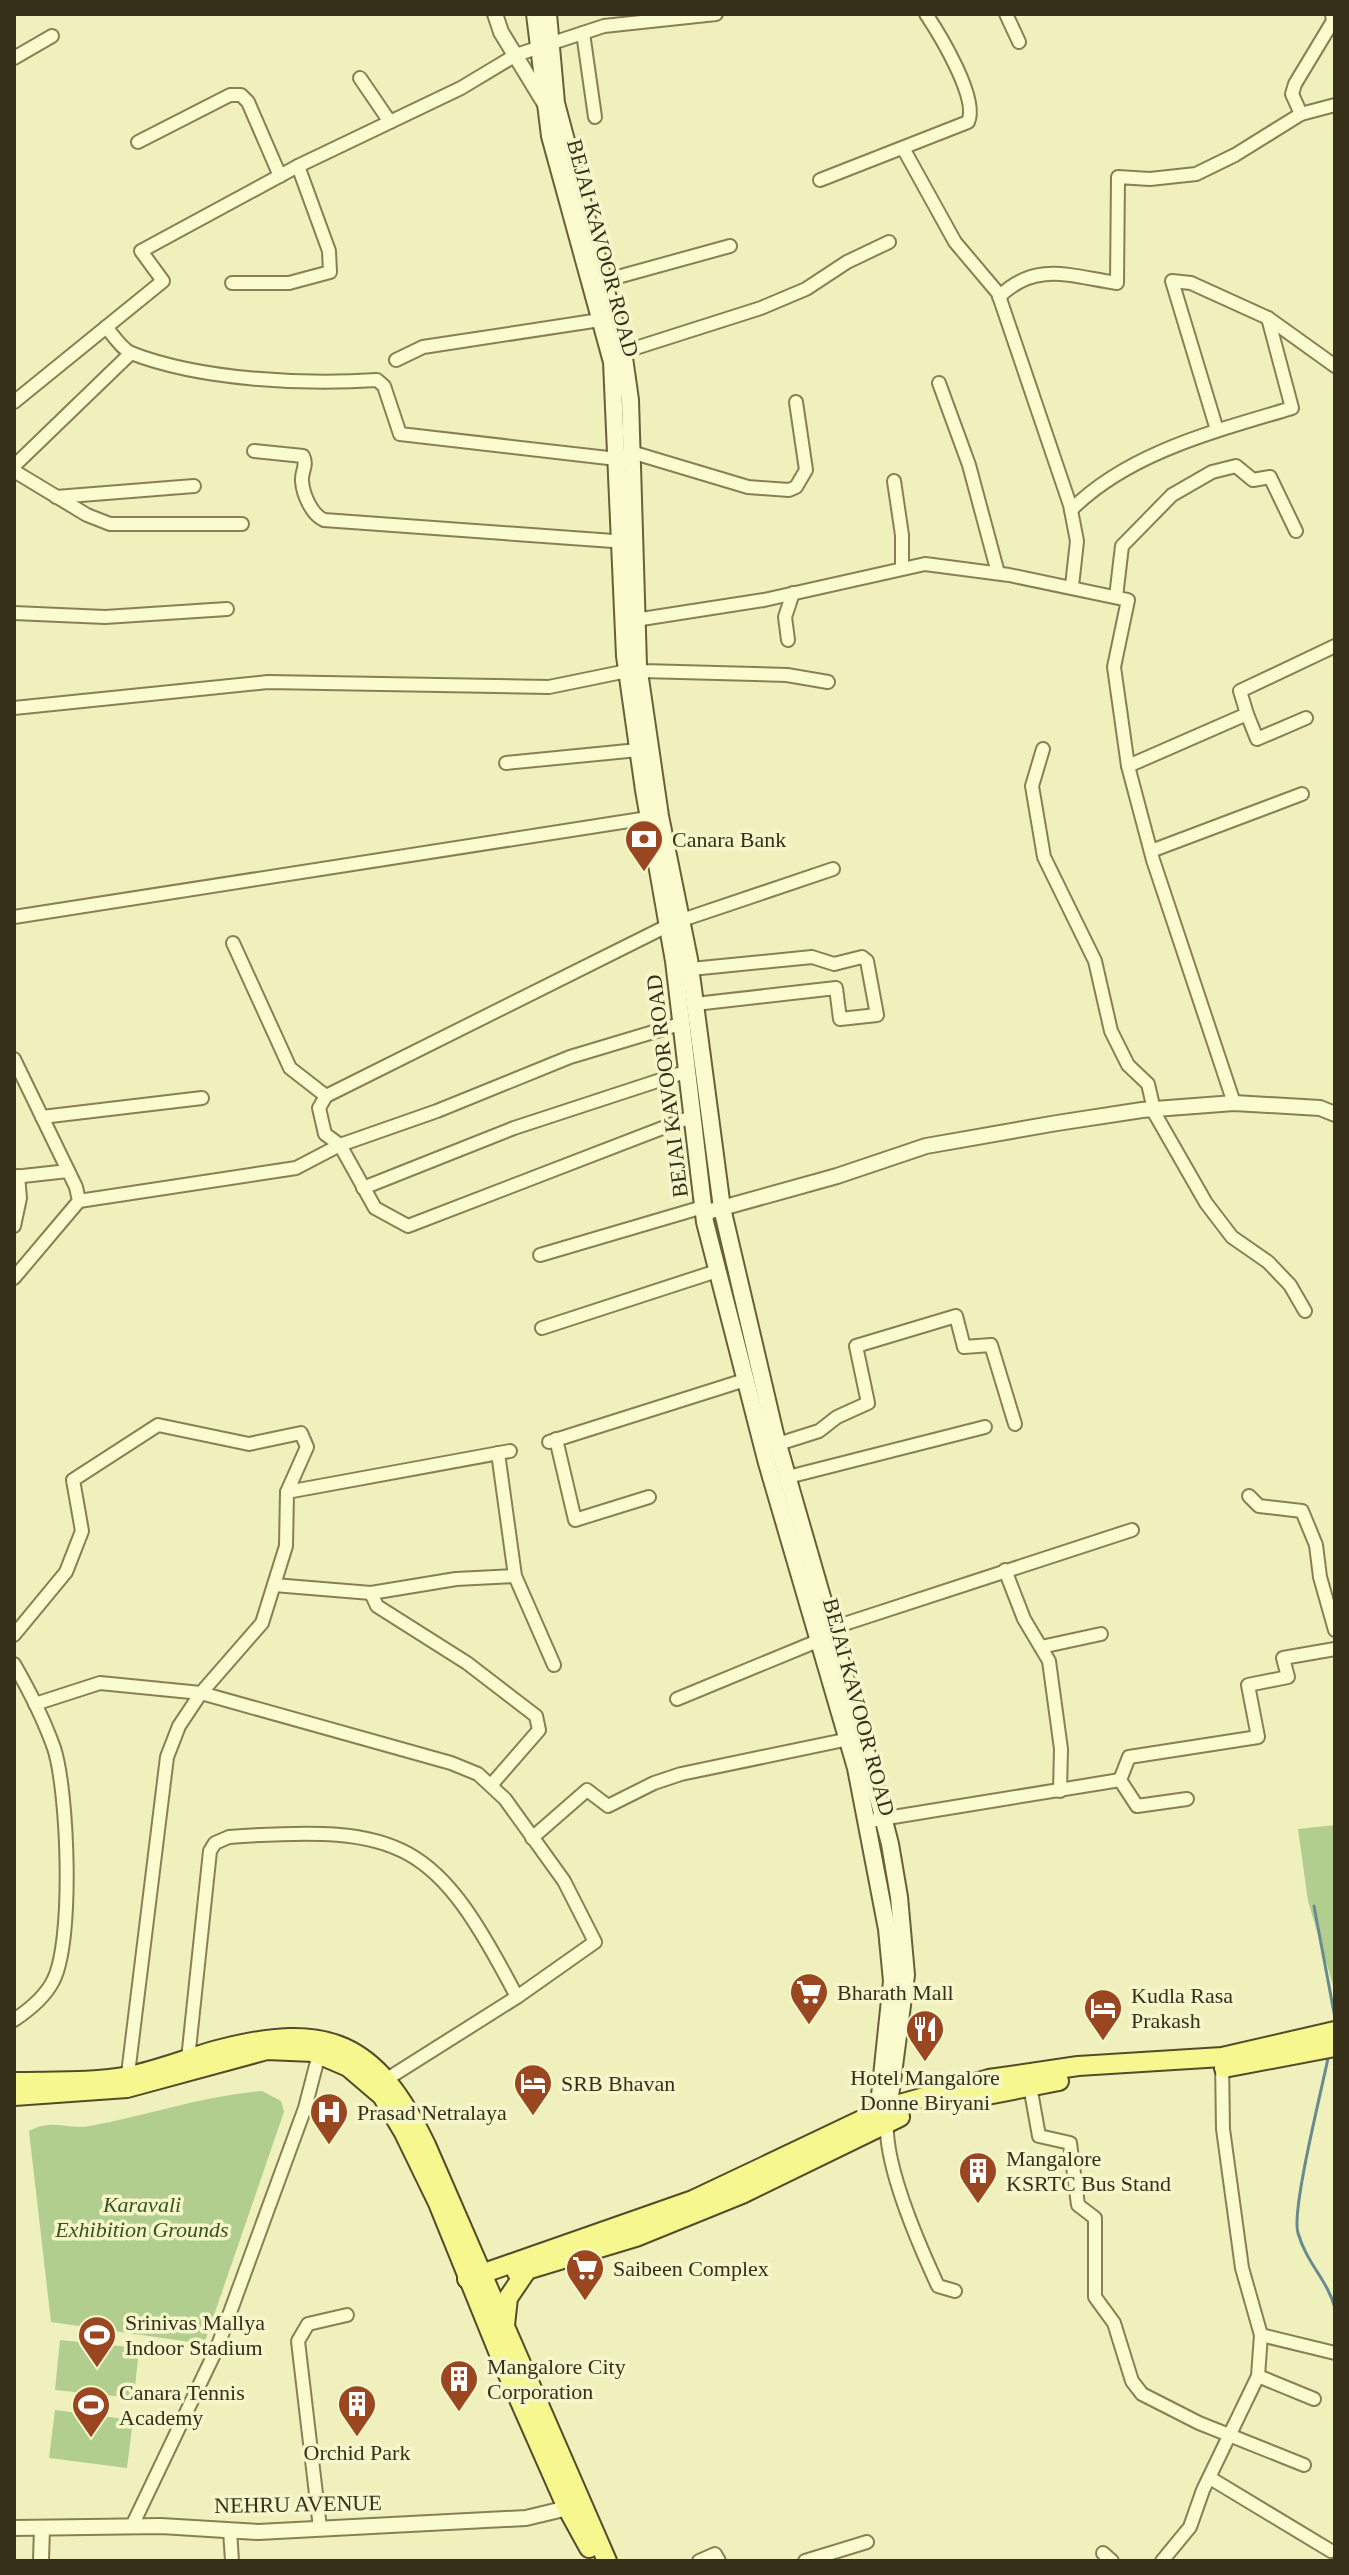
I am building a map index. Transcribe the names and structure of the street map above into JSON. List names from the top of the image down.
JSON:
{
  "streets": {
    "main road": ["BEJAI KAVOOR ROAD"],
    "street": ["NEHRU AVENUE"]
  },
  "parks": ["Karavali Exhibition Grounds"],
  "places": {
    "bank": ["Canara Bank"],
    "supermarket": ["Bharath Mall", "Saibeen Complex"],
    "hotel": ["Kudla Rasa Prakash", "SRB Bhavan"],
    "restaurant": ["Hotel Mangalore Donne Biryani"],
    "hospital": ["Prasad Netralaya"],
    "building": ["Mangalore KSRTC Bus Stand", "Mangalore City Corporation", "Orchid Park"],
    "sports": ["Srinivas Mallya Indoor Stadium", "Canara Tennis Academy"]
  }
}
